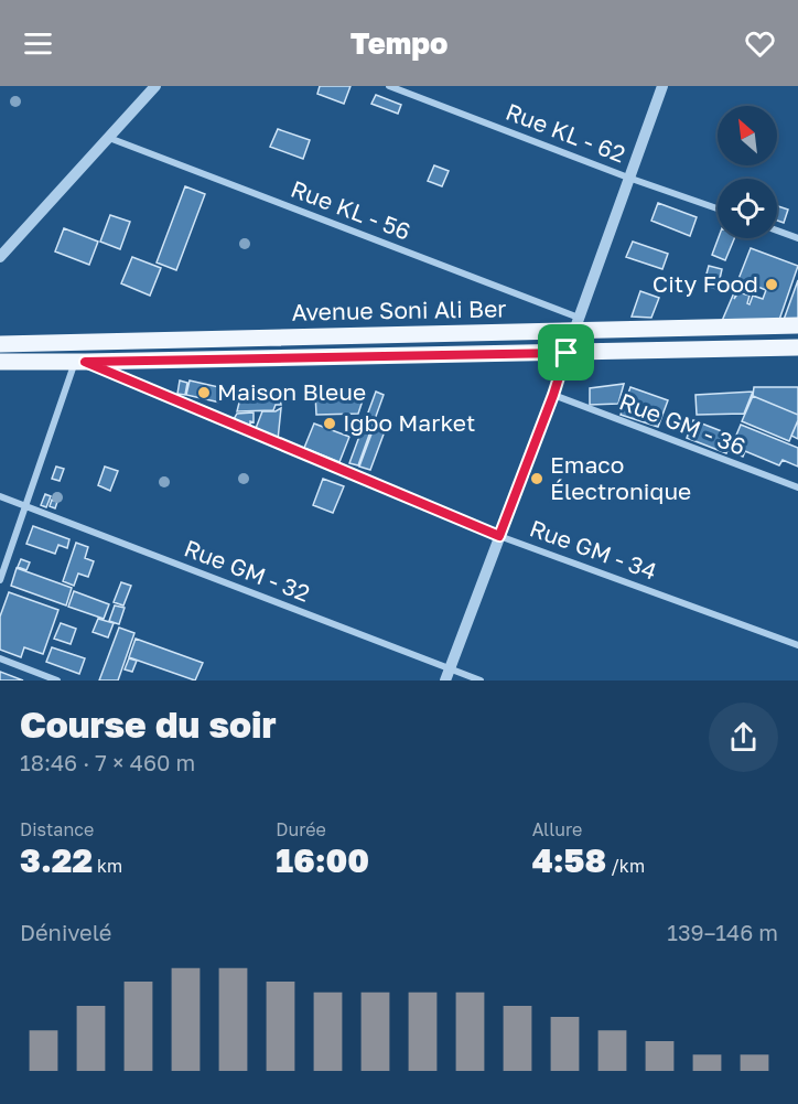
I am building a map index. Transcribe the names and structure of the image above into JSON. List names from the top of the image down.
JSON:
{
  "streets": {
    "main road": ["Avenue Soni Ali Ber"],
    "street": [
      "Rue KL - 62",
      "Rue KL - 56",
      "Rue GM - 36",
      "Rue GM - 34",
      "Rue GM - 32"
    ]
  },
  "crossings": [
    ["Rue KL - 56", "Avenue Soni Ali Ber"],
    ["Avenue Soni Ali Ber", "Rue GM - 34"]
  ],
  "places": [
    "City Food",
    "Maison Bleue",
    "Igbo Market",
    "Emaco Électronique"
  ],
  "north": "top left",
  "page": {
    "header": "Tempo",
    "heading": ["Course du soir", "18:46 · 7 × 460 m"],
    "stats": [
      ["Distance", "3.22 km"],
      ["Durée", "16:00"],
      ["Allure", "4:58 /km"]
    ],
    "chart": ["Dénivelé", "139–146 m"]
  }
}
